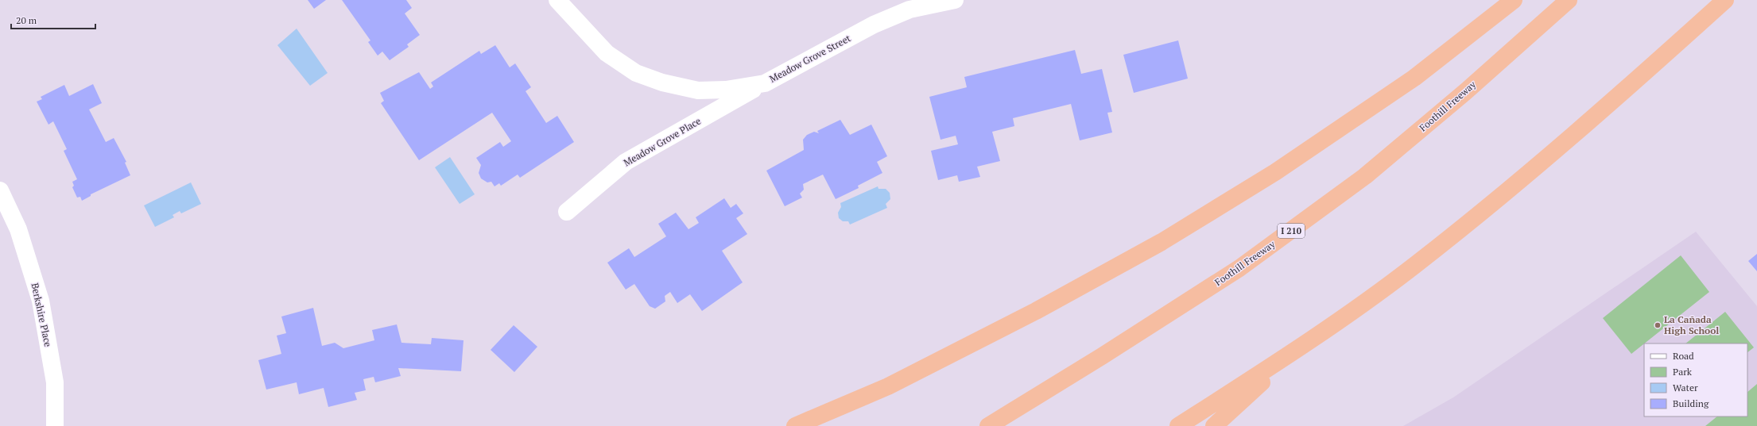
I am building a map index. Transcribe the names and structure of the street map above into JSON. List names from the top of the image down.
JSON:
{
  "streets": {
    "highway": ["Foothill Freeway", "I 210"],
    "street": ["Meadow Grove Street", "Meadow Grove Place", "Berkshire Place"]
  },
  "crossings": [
    ["Meadow Grove Street", "Meadow Grove Place"]
  ],
  "places": ["La Cañada High School"],
  "legend": [
    "Road",
    "Park",
    "Water",
    "Building"
  ],
  "scale_bar": "20 m"
}
